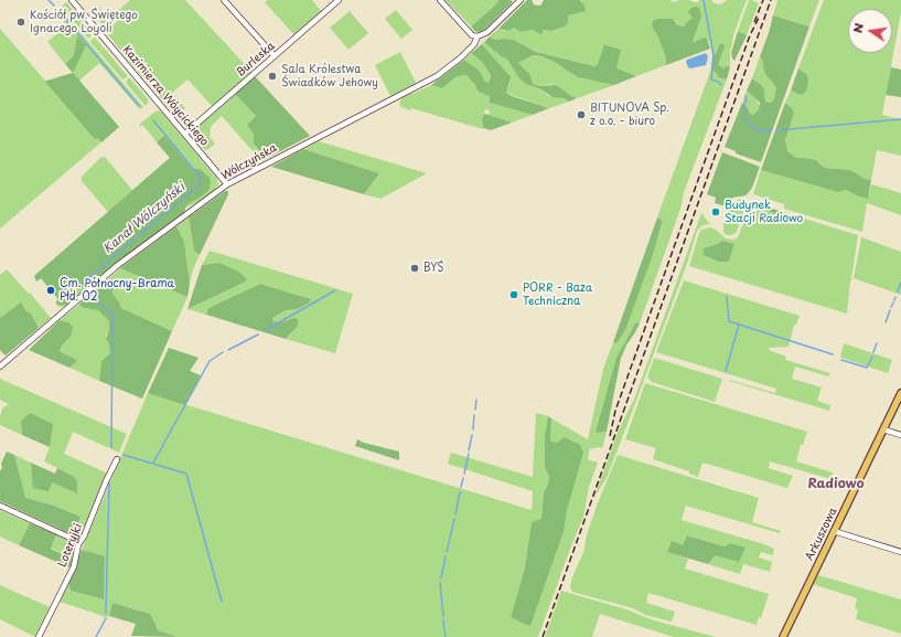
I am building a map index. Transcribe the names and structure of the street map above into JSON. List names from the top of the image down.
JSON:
{
  "streets": {
    "main road": ["Arkuszowa"],
    "street": [
      "Burleska",
      "Kazimierza Wóycickiego",
      "Wólczyńska",
      "Loteryjki"
    ]
  },
  "crossings": [
    ["Burleska", "Kazimierza Wóycickiego"],
    ["Kazimierza Wóycickiego", "Wólczyńska"]
  ],
  "districts": ["Radiowo"],
  "water": ["Kanał Wólczyński"],
  "places": [
    "Kościół pw. Świętego Ignacego Loyoli",
    "Sala Królestwa Świadków Jehowy",
    "BITUNOVA Sp. z o.o. - biuro",
    "Budynek Stacji Radiowo",
    "BYŚ",
    "Cm. Północny-Brama Płd. 02",
    "PORR - Baza Techniczna"
  ],
  "north": "left"
}
